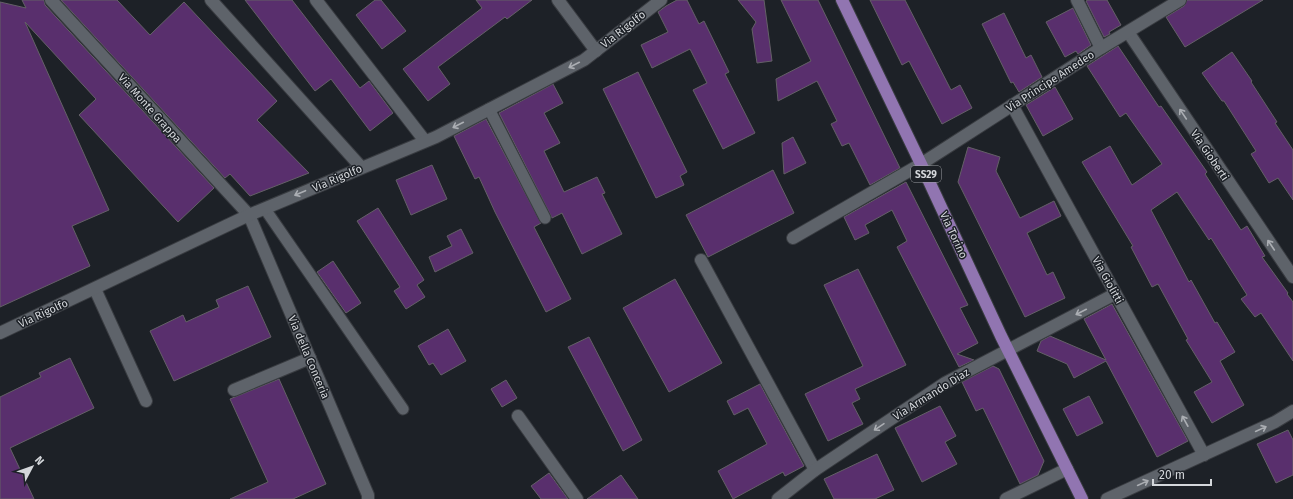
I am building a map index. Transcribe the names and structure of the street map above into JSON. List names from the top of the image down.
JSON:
{
  "streets": {
    "main road": ["SS29", "Via Torino"],
    "street": [
      "Via Rigolfo",
      "Via Principe Amedeo",
      "Via Monte Grappa",
      "Via Gioberti",
      "Via Giolitti",
      "Via della Conceria",
      "Via Armando Diaz"
    ]
  },
  "crossings": [
    ["Via Rigolfo", "Via Monte Grappa"],
    ["Via Rigolfo", "Via della Conceria"],
    ["Via Principe Amedeo", "Via Gioberti"],
    ["Via Principe Amedeo", "Via Torino"],
    ["Via Principe Amedeo", "Via Giolitti"],
    ["Via Monte Grappa", "Via della Conceria"],
    ["Via Torino", "Via Armando Diaz"],
    ["Via Giolitti", "Via Armando Diaz"]
  ],
  "one_way": [
    "Via Rigolfo",
    "Via Gioberti",
    "Via Giolitti",
    "Via Armando Diaz"
  ],
  "scale_bar": "20 m",
  "north": "top right"
}
